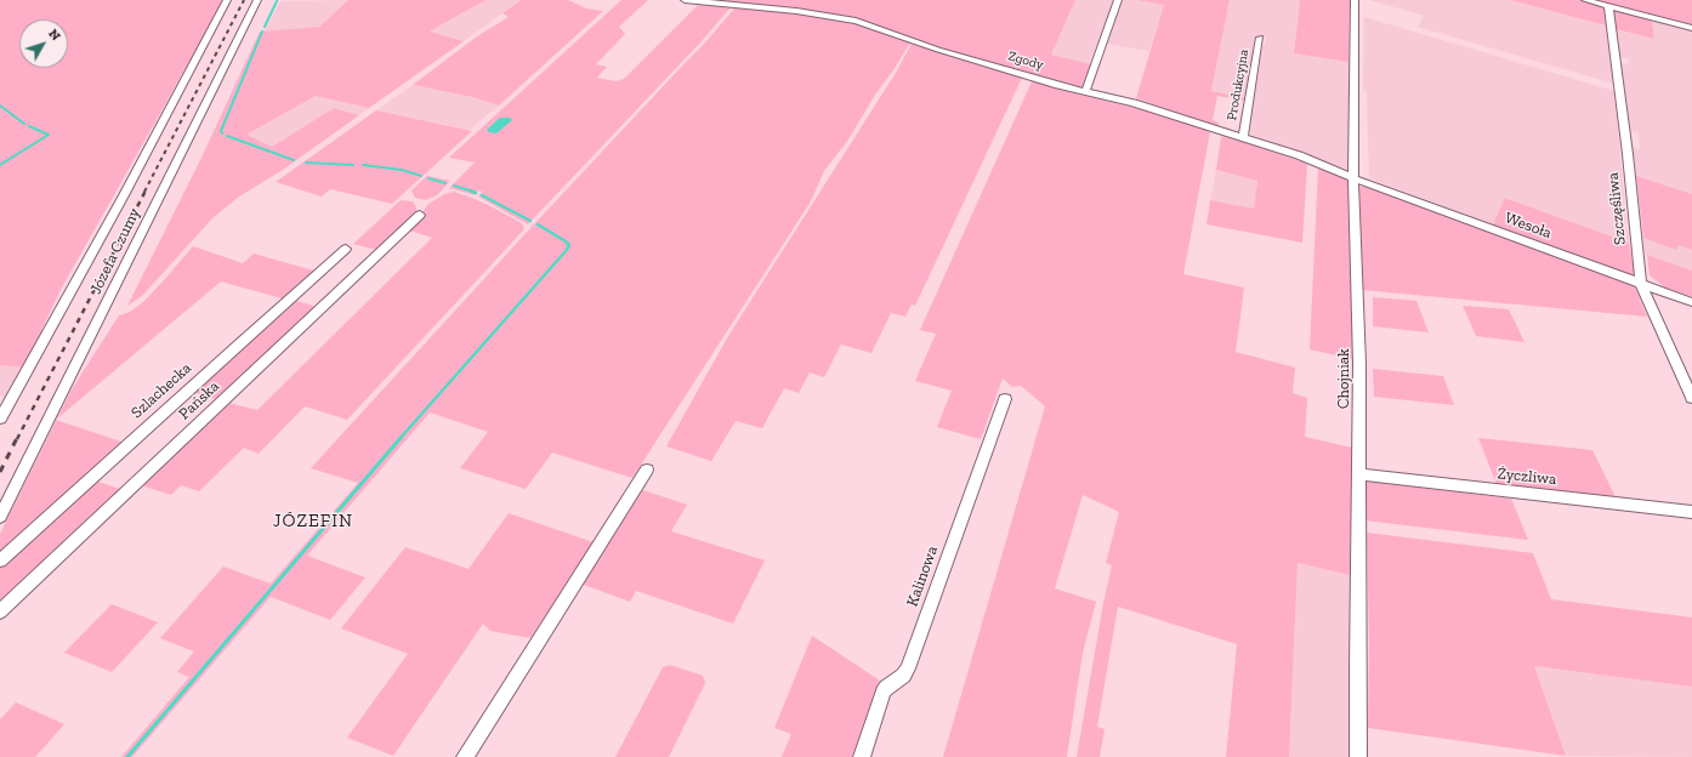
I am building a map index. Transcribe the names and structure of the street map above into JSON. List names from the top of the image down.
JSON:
{
  "streets": {
    "street": [
      "Zgody",
      "Produkcyjna",
      "Szczęśliwa",
      "Wesoła",
      "Józefa Czumy",
      "Chojniak",
      "Szlachecka",
      "Pańska",
      "Życzliwa",
      "Kalinowa"
    ]
  },
  "crossings": [
    ["Zgody", "Produkcyjna"],
    ["Zgody", "Wesoła"],
    ["Zgody", "Chojniak"],
    ["Szczęśliwa", "Wesoła"],
    ["Wesoła", "Chojniak"],
    ["Chojniak", "Życzliwa"]
  ],
  "districts": ["JÓZEFIN"],
  "north": "top right"
}
